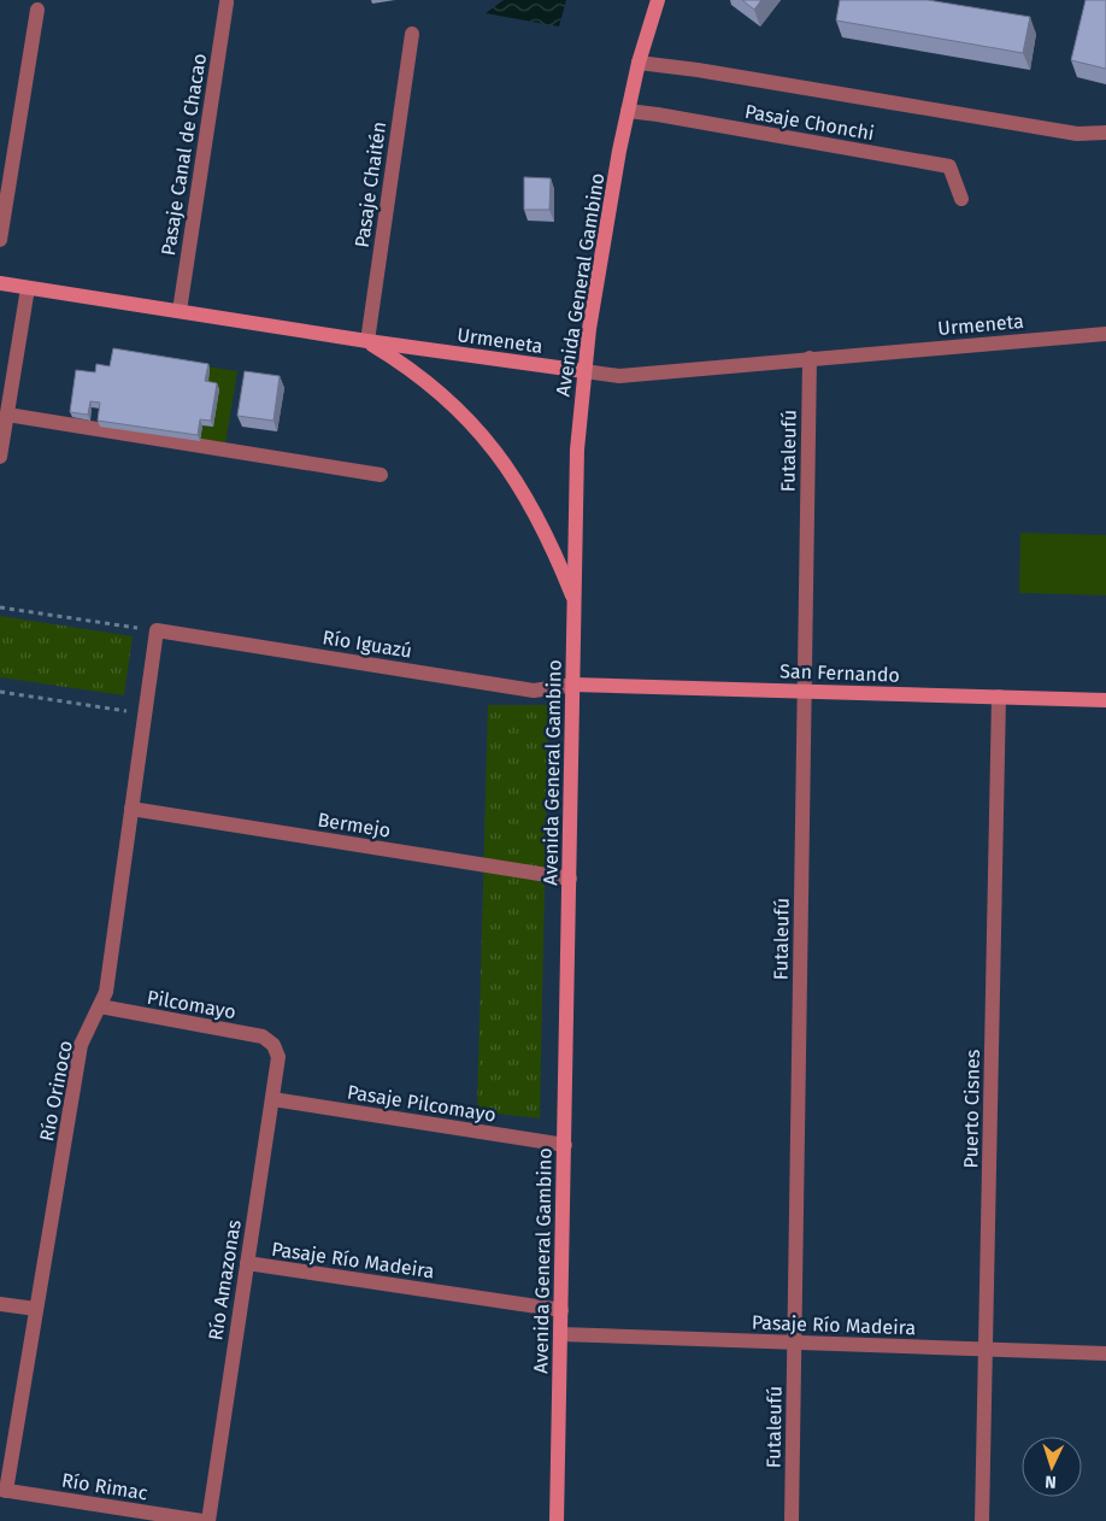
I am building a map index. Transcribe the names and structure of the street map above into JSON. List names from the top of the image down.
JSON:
{
  "streets": {
    "street": [
      "Pasaje Chonchi",
      "Pasaje Canal de Chacao",
      "Pasaje Chaitén",
      "Avenida General Gambino",
      "Urmeneta",
      "Futaleufú",
      "Río Iguazú",
      "San Fernando",
      "Bermejo",
      "Pilcomayo",
      "Río Orinoco",
      "Pasaje Pilcomayo",
      "Puerto Cisnes",
      "Pasaje Río Madeira",
      "Río Amazonas",
      "Río Rimac"
    ]
  },
  "crossings": [
    ["Pasaje Chonchi", "Avenida General Gambino"],
    ["Pasaje Canal de Chacao", "Urmeneta"],
    ["Pasaje Chaitén", "Urmeneta"],
    ["Avenida General Gambino", "Urmeneta"],
    ["Avenida General Gambino", "Río Iguazú"],
    ["Avenida General Gambino", "San Fernando"],
    ["Avenida General Gambino", "Bermejo"],
    ["Avenida General Gambino", "Pasaje Pilcomayo"],
    ["Avenida General Gambino", "Pasaje Río Madeira"],
    ["Urmeneta", "Futaleufú"],
    ["Futaleufú", "San Fernando"],
    ["Futaleufú", "Pasaje Río Madeira"],
    ["Río Iguazú", "San Fernando"],
    ["Río Iguazú", "Río Orinoco"],
    ["San Fernando", "Puerto Cisnes"],
    ["Bermejo", "Río Orinoco"],
    ["Pilcomayo", "Río Orinoco"],
    ["Pilcomayo", "Río Amazonas"],
    ["Río Orinoco", "Río Rimac"],
    ["Pasaje Pilcomayo", "Río Amazonas"],
    ["Puerto Cisnes", "Pasaje Río Madeira"],
    ["Pasaje Río Madeira", "Río Amazonas"]
  ],
  "north": "bottom"
}
